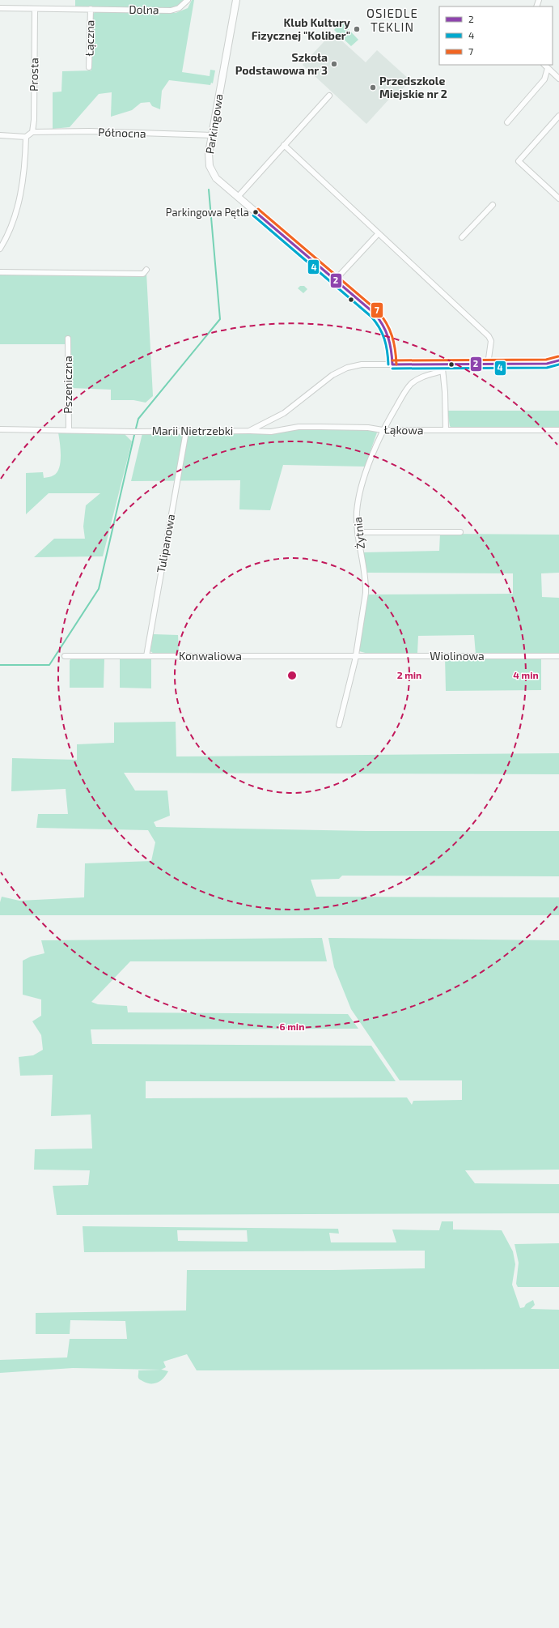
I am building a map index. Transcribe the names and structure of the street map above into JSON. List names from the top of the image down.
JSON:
{
  "streets": {
    "street": [
      "Dolna",
      "Łączna",
      "Prosta",
      "Parkingowa",
      "Północna",
      "Pszeniczna",
      "Łąkowa",
      "Marii Nietrzebki",
      "Żytnia",
      "Tulipanowa",
      "Konwaliowa",
      "Wiolinowa"
    ]
  },
  "crossings": [
    ["Dolna", "Łączna"],
    ["Dolna", "Prosta"],
    ["Prosta", "Północna"],
    ["Parkingowa", "Północna"],
    ["Parkingowa", "Marii Nietrzebki"],
    ["Pszeniczna", "Marii Nietrzebki"],
    ["Łąkowa", "Marii Nietrzebki"],
    ["Łąkowa", "Żytnia"],
    ["Marii Nietrzebki", "Żytnia"],
    ["Marii Nietrzebki", "Tulipanowa"],
    ["Żytnia", "Konwaliowa"],
    ["Żytnia", "Wiolinowa"],
    ["Tulipanowa", "Konwaliowa"],
    ["Konwaliowa", "Wiolinowa"]
  ],
  "districts": ["OSIEDLE TEKLIN"],
  "places": [
    "Klub Kultury Fizycznej \"Koliber\"",
    "Szkoła Podstawowa nr 3",
    "Przedszkole Miejskie nr 2",
    "Parkingowa Pętla"
  ],
  "lines": ["transit line 7", "transit line 2", "transit line 4"],
  "legend": ["2", "4", "7"],
  "rings": ["2 min", "4 min", "6 min"]
}
